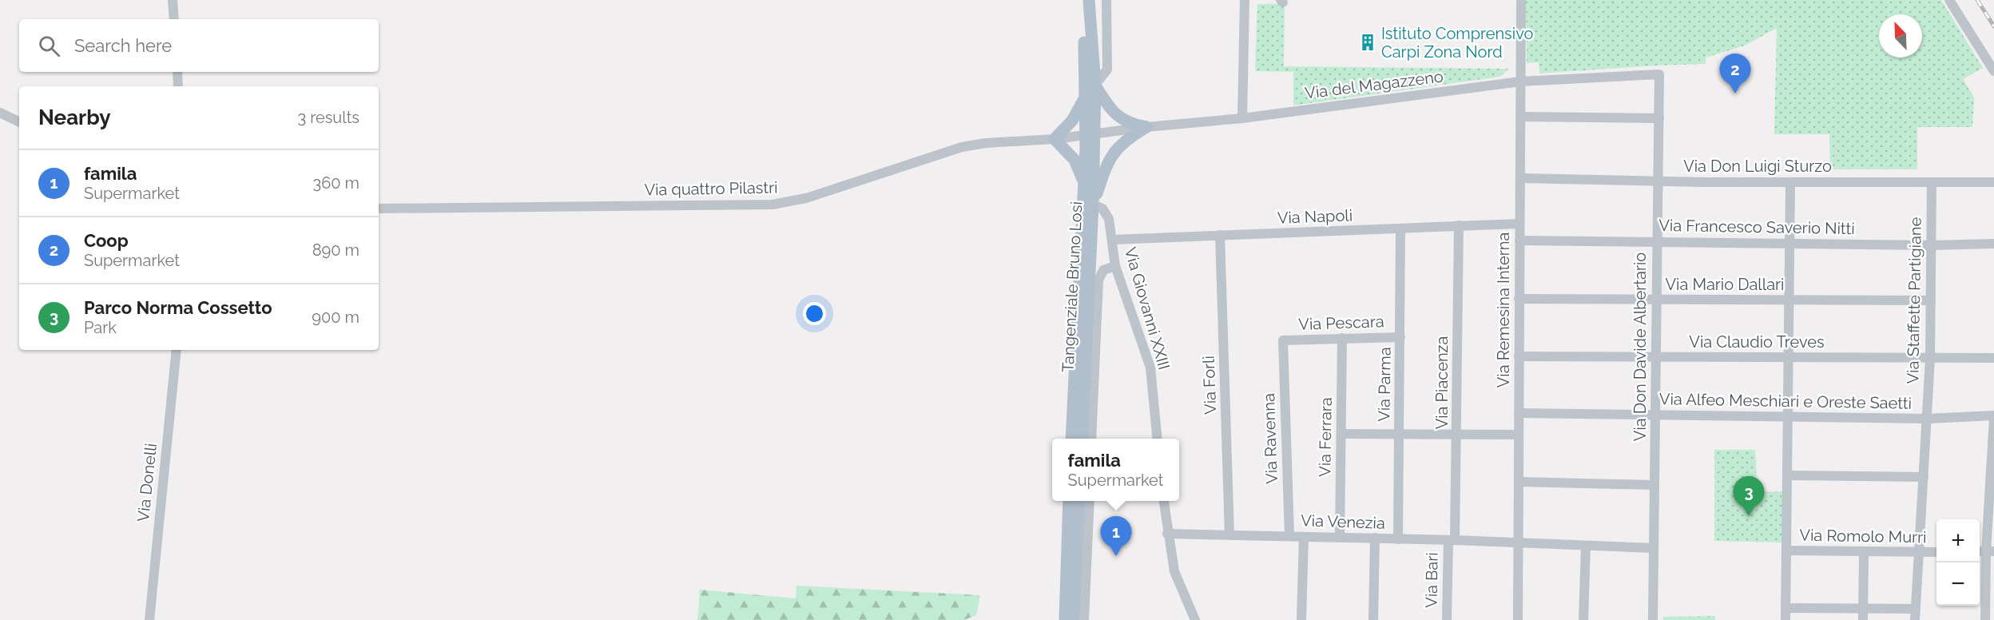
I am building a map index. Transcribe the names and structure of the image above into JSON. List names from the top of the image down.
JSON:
{
  "streets": {
    "main road": ["Tangenziale Bruno Losi"],
    "street": [
      "Via del Magazzeno",
      "Via Don Luigi Sturzo",
      "Via quattro Pilastri",
      "Via Napoli",
      "Via Francesco Saverio Nitti",
      "Via Mario Dallari",
      "Via Staffette Partigiane",
      "Via Giovanni XXIII",
      "Via Remesina Interna",
      "Via Pescara",
      "Via Claudio Treves",
      "Via Don Davide Albertario",
      "Via Piacenza",
      "Via Parma",
      "Via Forlì",
      "Via Alfeo Meschiari e Oreste Saetti",
      "Via Ferrara",
      "Via Ravenna",
      "Via Donelli",
      "Via Venezia",
      "Via Romolo Murri",
      "Via Bari"
    ]
  },
  "crossings": [
    ["Via del Magazzeno", "Via quattro Pilastri"],
    ["Via del Magazzeno", "Tangenziale Bruno Losi"],
    ["Via del Magazzeno", "Via Remesina Interna"],
    ["Via del Magazzeno", "Via Don Davide Albertario"],
    ["Via Don Luigi Sturzo", "Via Staffette Partigiane"],
    ["Via Don Luigi Sturzo", "Via Remesina Interna"],
    ["Via Don Luigi Sturzo", "Via Don Davide Albertario"],
    ["Via quattro Pilastri", "Tangenziale Bruno Losi"],
    ["Via Napoli", "Via Giovanni XXIII"],
    ["Via Napoli", "Via Remesina Interna"],
    ["Via Napoli", "Via Piacenza"],
    ["Via Napoli", "Via Parma"],
    ["Via Napoli", "Via Forlì"],
    ["Via Francesco Saverio Nitti", "Via Staffette Partigiane"],
    ["Via Francesco Saverio Nitti", "Via Remesina Interna"],
    ["Via Francesco Saverio Nitti", "Via Don Davide Albertario"],
    ["Via Mario Dallari", "Via Staffette Partigiane"],
    ["Via Mario Dallari", "Via Remesina Interna"],
    ["Via Mario Dallari", "Via Don Davide Albertario"],
    ["Tangenziale Bruno Losi", "Via Giovanni XXIII"],
    ["Via Staffette Partigiane", "Via Claudio Treves"],
    ["Via Staffette Partigiane", "Via Alfeo Meschiari e Oreste Saetti"],
    ["Via Staffette Partigiane", "Via Romolo Murri"],
    ["Via Remesina Interna", "Via Claudio Treves"],
    ["Via Remesina Interna", "Via Alfeo Meschiari e Oreste Saetti"],
    ["Via Remesina Interna", "Via Venezia"],
    ["Via Pescara", "Via Parma"],
    ["Via Pescara", "Via Ferrara"],
    ["Via Pescara", "Via Ravenna"],
    ["Via Claudio Treves", "Via Don Davide Albertario"],
    ["Via Don Davide Albertario", "Via Alfeo Meschiari e Oreste Saetti"],
    ["Via Don Davide Albertario", "Via Venezia"],
    ["Via Piacenza", "Via Venezia"],
    ["Via Piacenza", "Via Bari"],
    ["Via Parma", "Via Venezia"],
    ["Via Forlì", "Via Venezia"],
    ["Via Ferrara", "Via Venezia"],
    ["Via Ravenna", "Via Venezia"],
    ["Via Venezia", "Via Bari"]
  ],
  "places": {
    "building": ["Istituto Comprensivo Carpi Zona Nord"]
  },
  "north": "top left",
  "page": {
    "search": "Search here",
    "pins": ["2", "3", "1"],
    "heading": ["Nearby", "3 results"],
    "list": [
      {
        "mark": "1",
        "name": "famila",
        "note": "Supermarket",
        "value": "360 m"
      },
      {
        "mark": "2",
        "name": "Coop",
        "note": "Supermarket",
        "value": "890 m"
      },
      {
        "mark": "3",
        "name": "Parco Norma Cossetto",
        "note": "Park",
        "value": "900 m"
      }
    ],
    "popup": ["famila", "Supermarket"],
    "map_buttons": ["+", "−"]
  }
}
